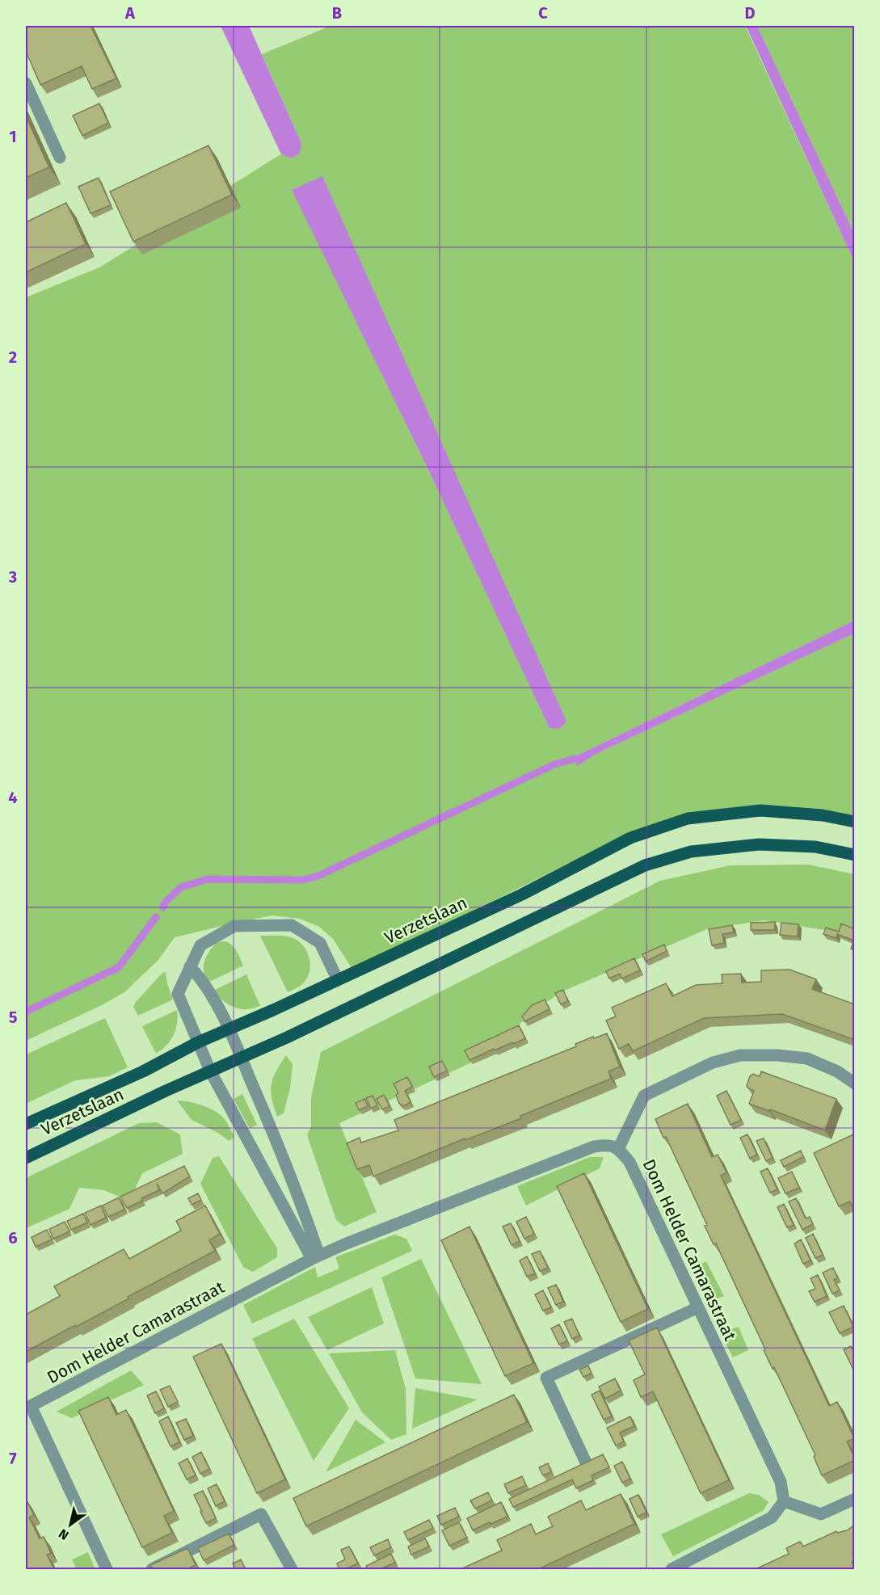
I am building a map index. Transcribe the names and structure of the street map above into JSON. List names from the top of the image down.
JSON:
{
  "streets": {
    "main road": ["Verzetslaan"],
    "street": ["Dom Helder Camarastraat"]
  },
  "north": "bottom left",
  "grid": {
    "columns": [
      "A",
      "B",
      "C",
      "D"
    ],
    "rows": [
      "1",
      "2",
      "3",
      "4",
      "5",
      "6",
      "7"
    ]
  }
}
